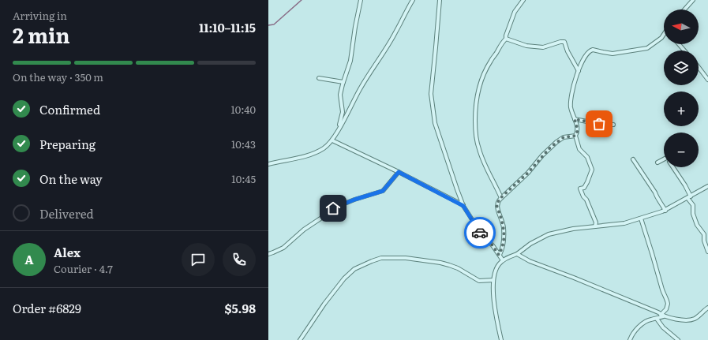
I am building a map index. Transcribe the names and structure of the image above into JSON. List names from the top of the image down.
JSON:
{
  "north": "left",
  "page": {
    "heading": ["2 min", "Arriving in", "11:10–11:15"],
    "panel": [
      "Alex",
      "Courier · 4.7",
      "Order #6829",
      "$5.98"
    ],
    "map_buttons": ["+", "−"],
    "bar": "On the way · 350 m",
    "list": [
      ["Confirmed", "10:40"],
      ["Preparing", "10:43"],
      ["On the way", "10:45"],
      "Delivered"
    ],
    "round": "A"
  }
}
